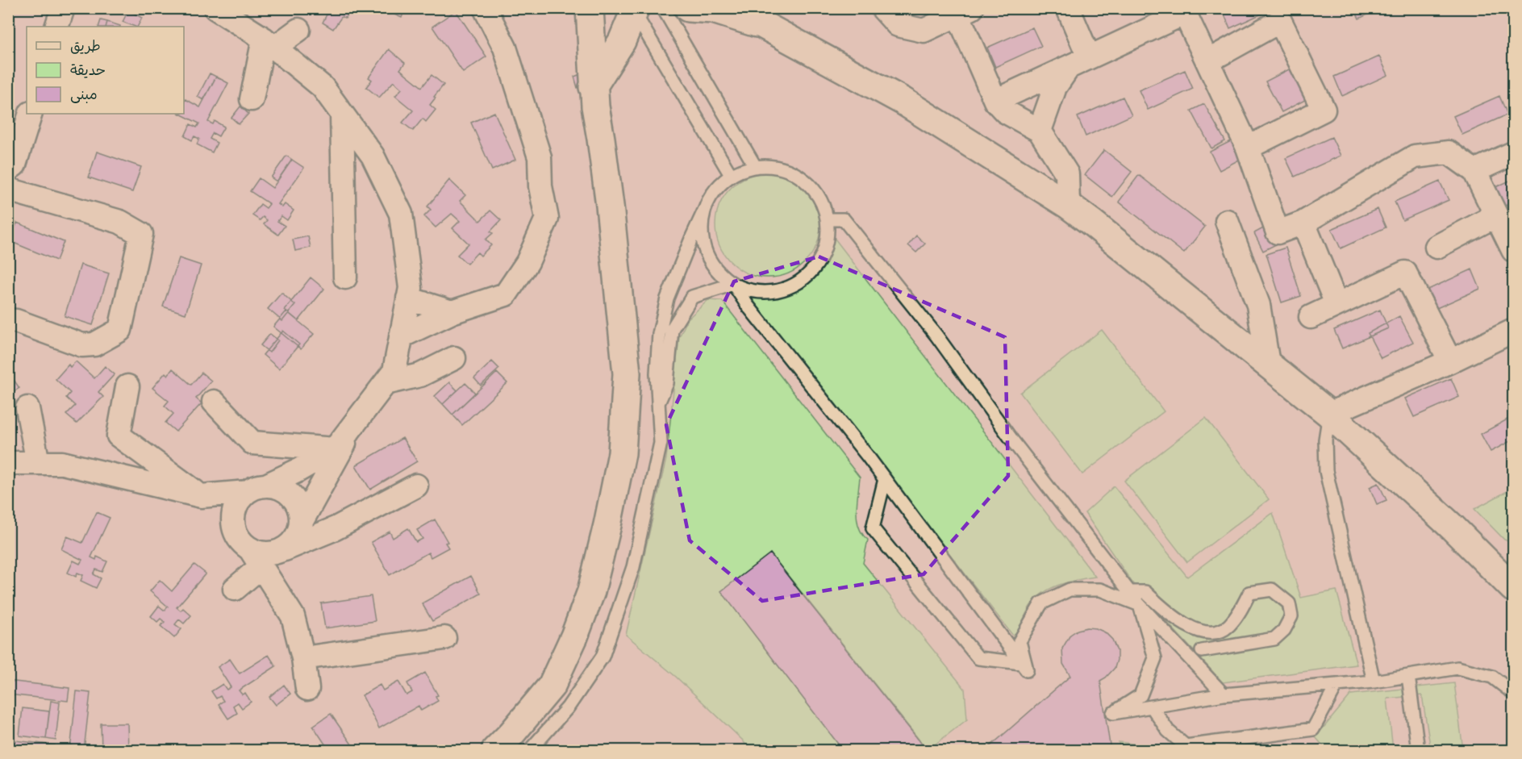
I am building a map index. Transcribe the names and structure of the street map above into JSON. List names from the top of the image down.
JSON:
{
  "legend": ["طريق", "حديقة", "مبنى"]
}
